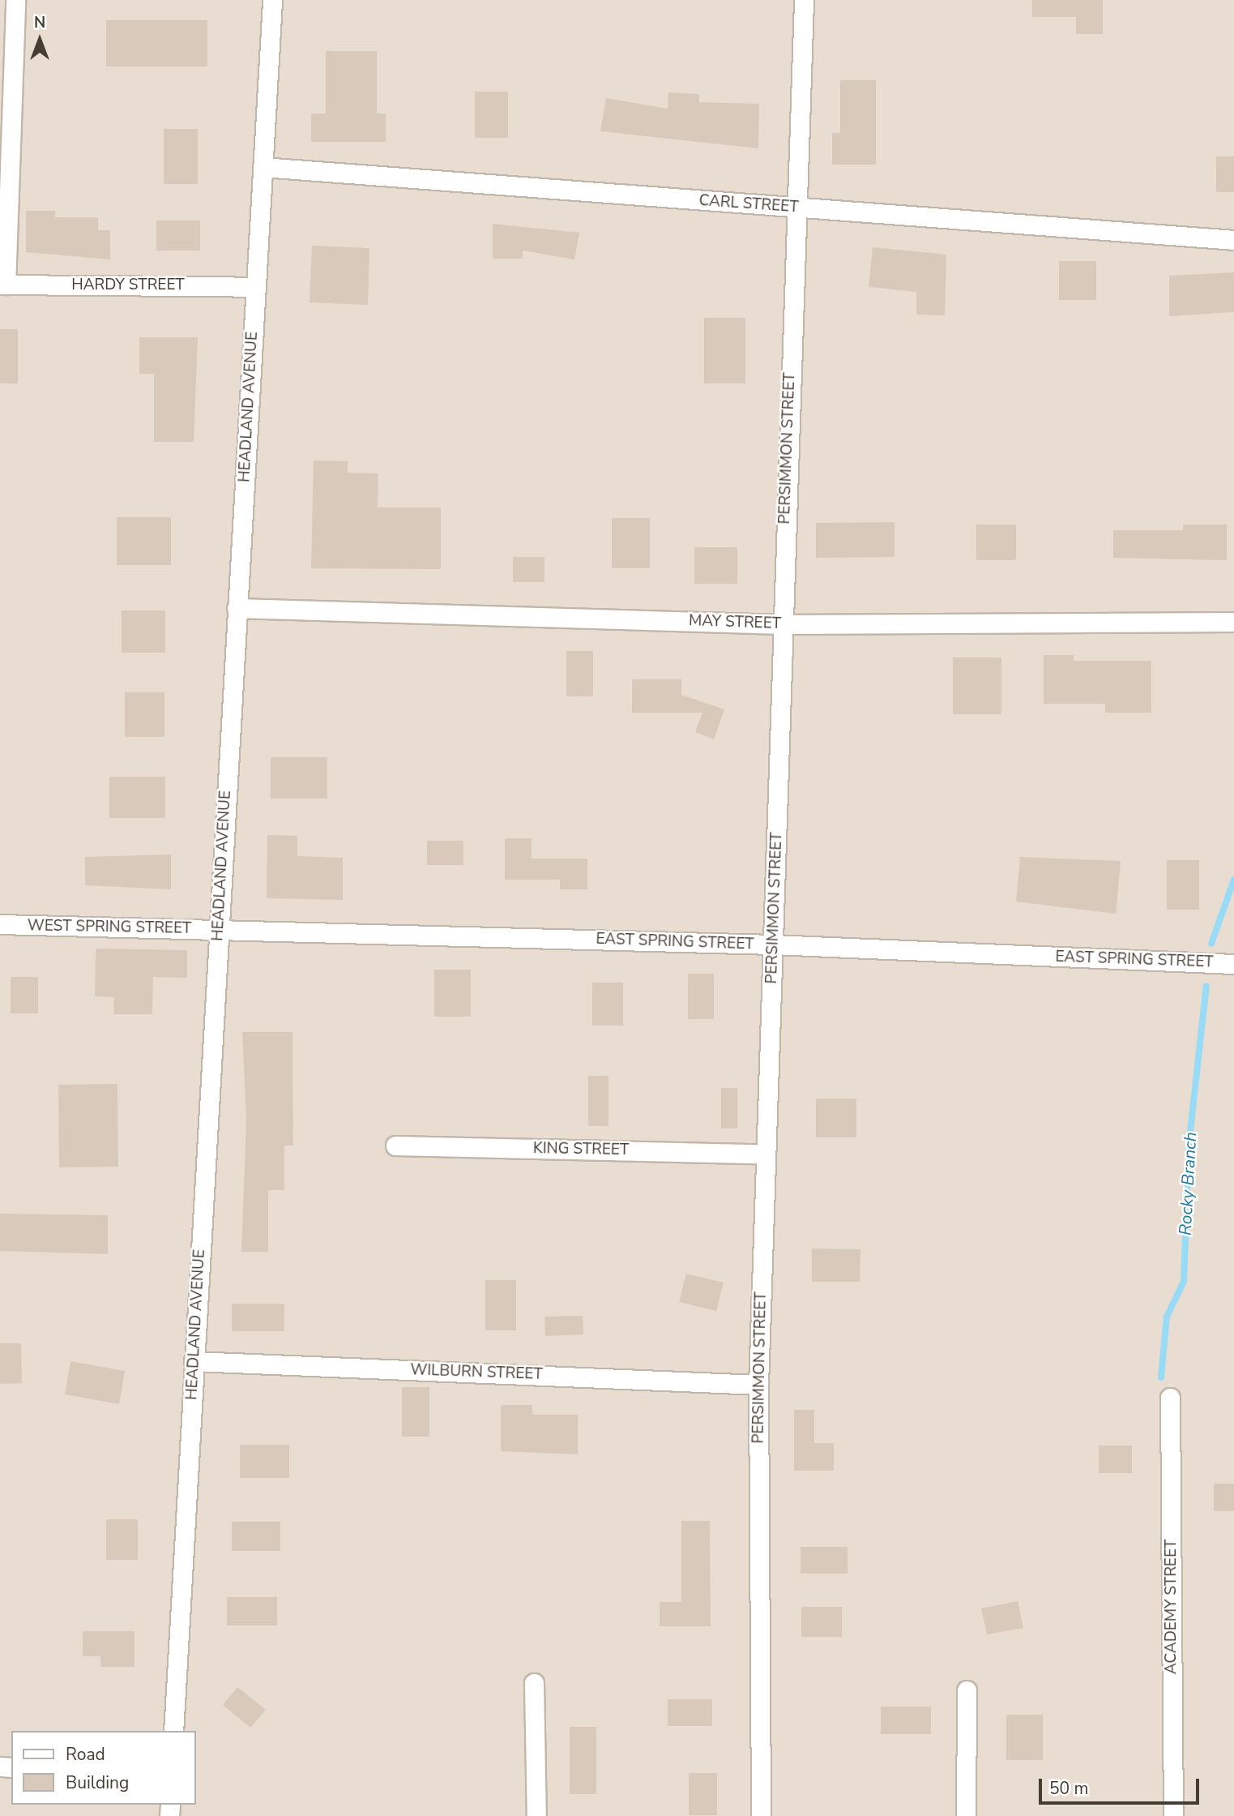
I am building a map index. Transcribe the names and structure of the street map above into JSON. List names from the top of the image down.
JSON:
{
  "streets": {
    "street": [
      "CARL STREET",
      "HARDY STREET",
      "HEADLAND AVENUE",
      "PERSIMMON STREET",
      "MAY STREET",
      "WEST SPRING STREET",
      "EAST SPRING STREET",
      "KING STREET",
      "WILBURN STREET",
      "ACADEMY STREET"
    ]
  },
  "crossings": [
    ["CARL STREET", "HEADLAND AVENUE"],
    ["CARL STREET", "PERSIMMON STREET"],
    ["HARDY STREET", "HEADLAND AVENUE"],
    ["HEADLAND AVENUE", "MAY STREET"],
    ["HEADLAND AVENUE", "WEST SPRING STREET"],
    ["HEADLAND AVENUE", "EAST SPRING STREET"],
    ["HEADLAND AVENUE", "WILBURN STREET"],
    ["PERSIMMON STREET", "MAY STREET"],
    ["PERSIMMON STREET", "EAST SPRING STREET"],
    ["PERSIMMON STREET", "KING STREET"],
    ["PERSIMMON STREET", "WILBURN STREET"],
    ["WEST SPRING STREET", "EAST SPRING STREET"]
  ],
  "water": ["Rocky Branch"],
  "legend": ["Road", "Building"],
  "scale_bar": "50 m",
  "north": "top"
}
